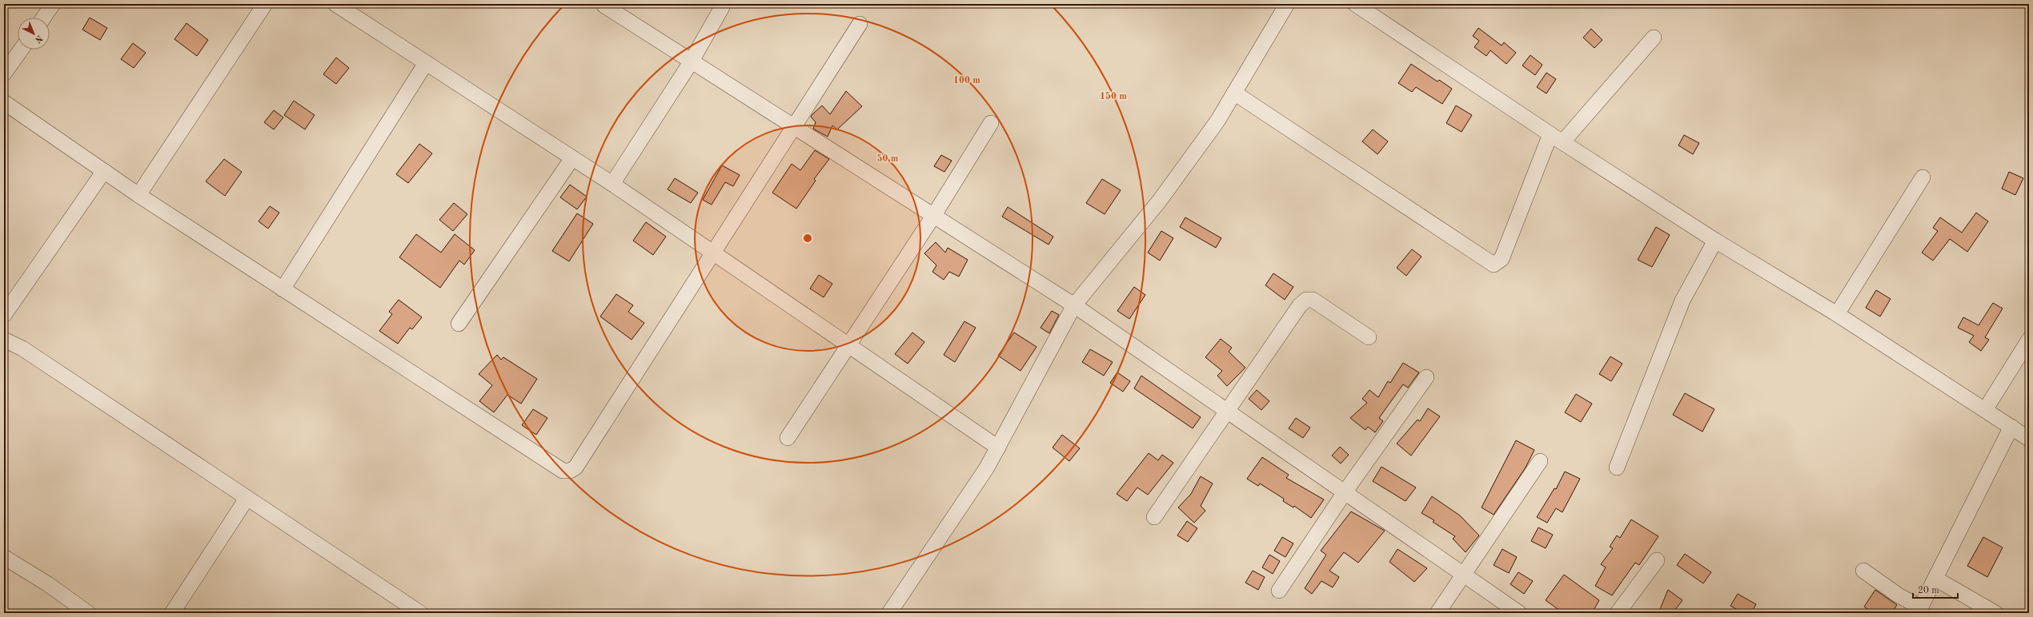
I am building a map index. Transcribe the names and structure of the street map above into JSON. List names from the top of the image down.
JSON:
{
  "scale_bar": "20 m",
  "north": "bottom right",
  "rings": ["100 m", "150 m", "50 m"]
}
